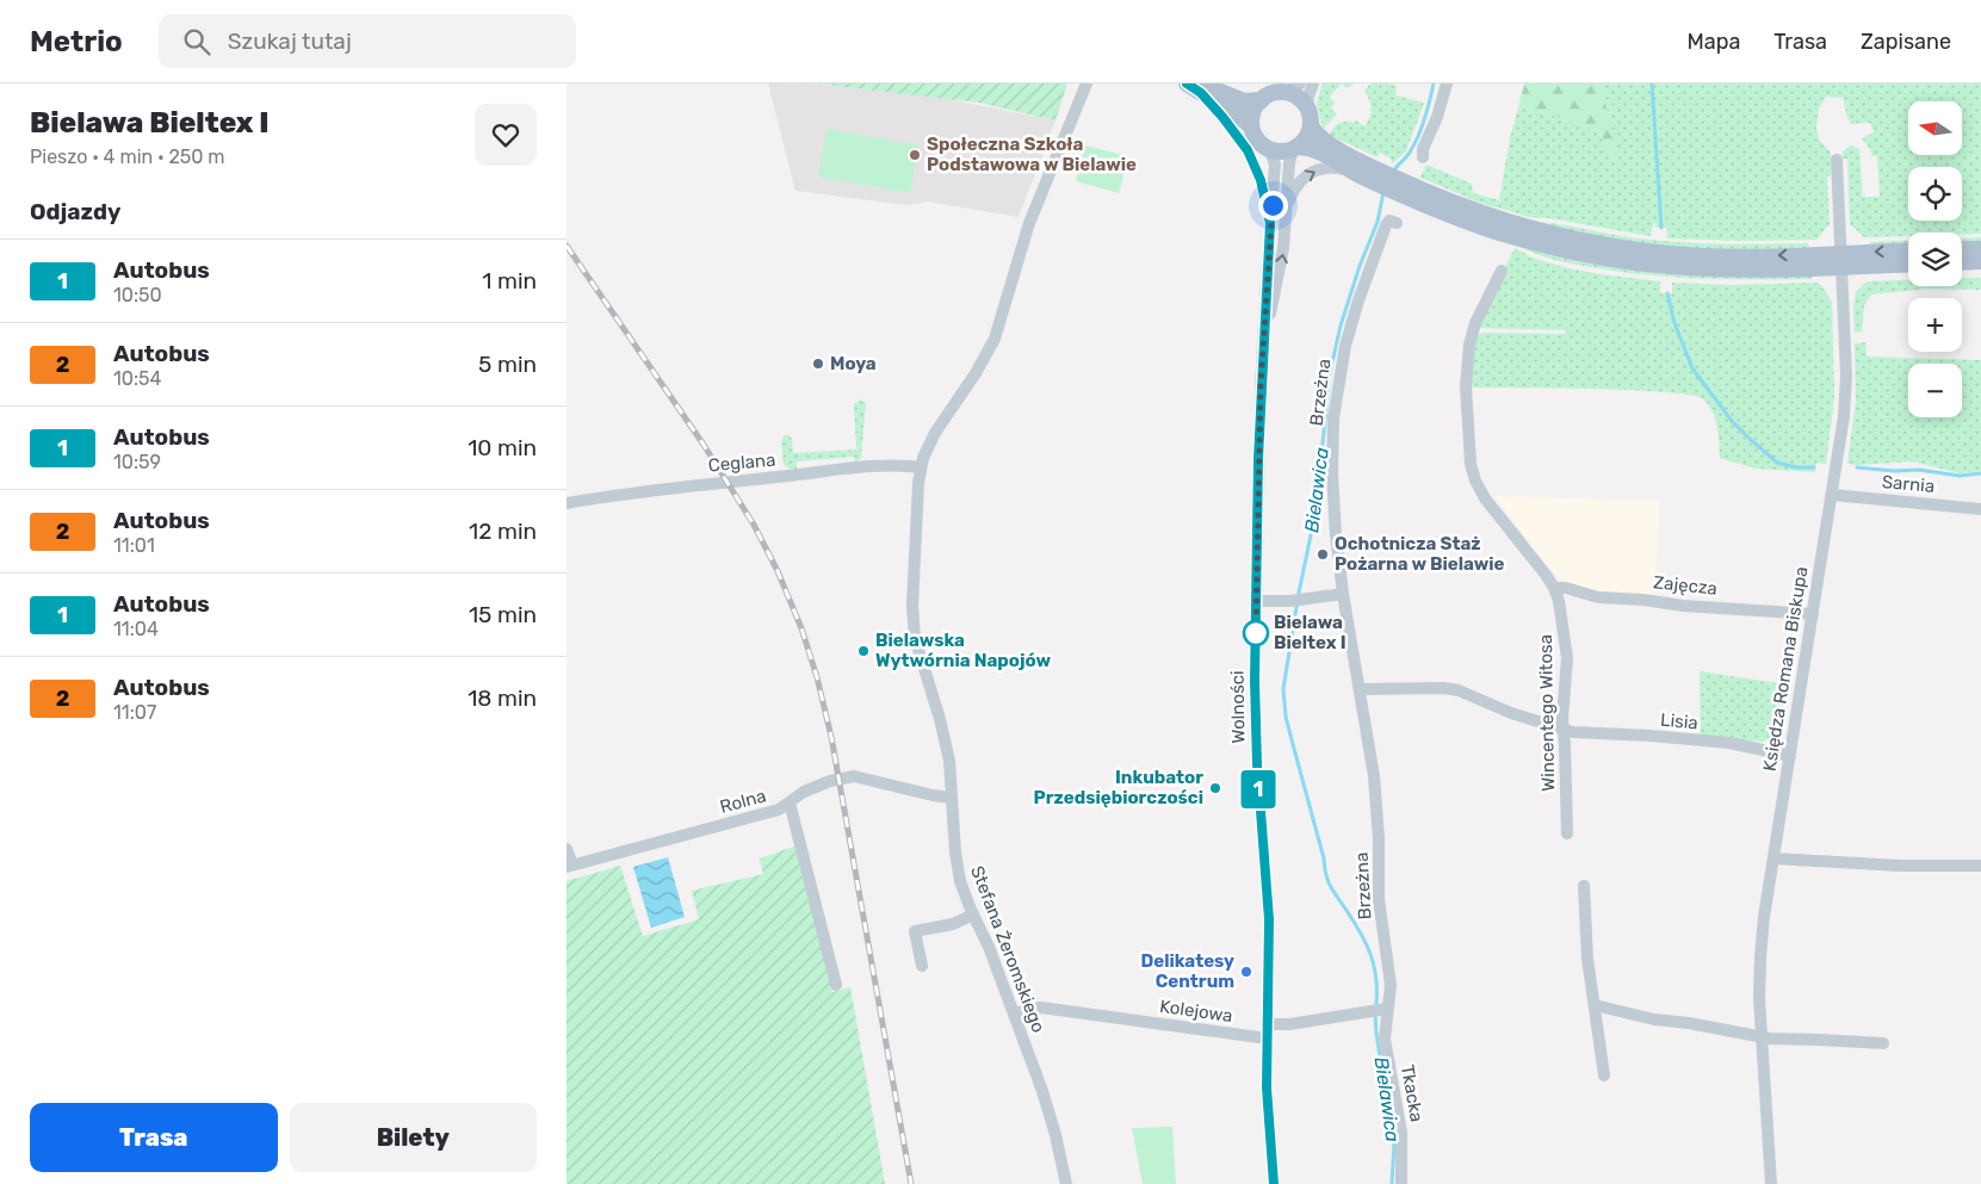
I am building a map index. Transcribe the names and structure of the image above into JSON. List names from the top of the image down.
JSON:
{
  "streets": {
    "street": [
      "Brzeżna",
      "Ceglana",
      "Sarnia",
      "Zajęcza",
      "Księdza Romana Biskupa",
      "Wolności",
      "Wincentego Witosa",
      "Lisia",
      "Rolna",
      "Stefana Żeromskiego",
      "Kolejowa",
      "Tkacka"
    ]
  },
  "crossings": [
    ["Brzeżna", "Tkacka"],
    ["Ceglana", "Stefana Żeromskiego"],
    ["Sarnia", "Księdza Romana Biskupa"],
    ["Zajęcza", "Księdza Romana Biskupa"],
    ["Zajęcza", "Wincentego Witosa"],
    ["Księdza Romana Biskupa", "Lisia"],
    ["Wolności", "Kolejowa"],
    ["Wincentego Witosa", "Lisia"],
    ["Rolna", "Stefana Żeromskiego"],
    ["Stefana Żeromskiego", "Kolejowa"]
  ],
  "water": ["Bielawica"],
  "places": [
    "Społeczna Szkoła Podstawowa w Bielawie",
    "Moya",
    "Ochotnicza Staż Pożarna w Bielawie",
    "Bielawa Bieltex I",
    "Bielawska Wytwórnia Napojów",
    "Inkubator Przedsiębiorczości",
    "Delikatesy Centrum"
  ],
  "lines": ["bus line 1"],
  "north": "left",
  "page": {
    "header": "Metrio",
    "search": "Szukaj tutaj",
    "nav": ["Mapa", "Trasa", "Zapisane"],
    "heading": [
      ["Bielawa Bieltex I", "Pieszo · 4 min · 250 m"],
      "Odjazdy"
    ],
    "on_map": "1",
    "map_buttons": ["+", "−"],
    "list": [
      {
        "mark": "1",
        "name": "Autobus",
        "note": "10:50",
        "value": "1 min"
      },
      {
        "mark": "2",
        "name": "Autobus",
        "note": "10:54",
        "value": "5 min"
      },
      {
        "mark": "1",
        "name": "Autobus",
        "note": "10:59",
        "value": "10 min"
      },
      {
        "mark": "2",
        "name": "Autobus",
        "note": "11:01",
        "value": "12 min"
      },
      {
        "mark": "1",
        "name": "Autobus",
        "note": "11:04",
        "value": "15 min"
      },
      {
        "mark": "2",
        "name": "Autobus",
        "note": "11:07",
        "value": "18 min"
      }
    ],
    "buttons": ["Trasa", "Bilety"]
  }
}
